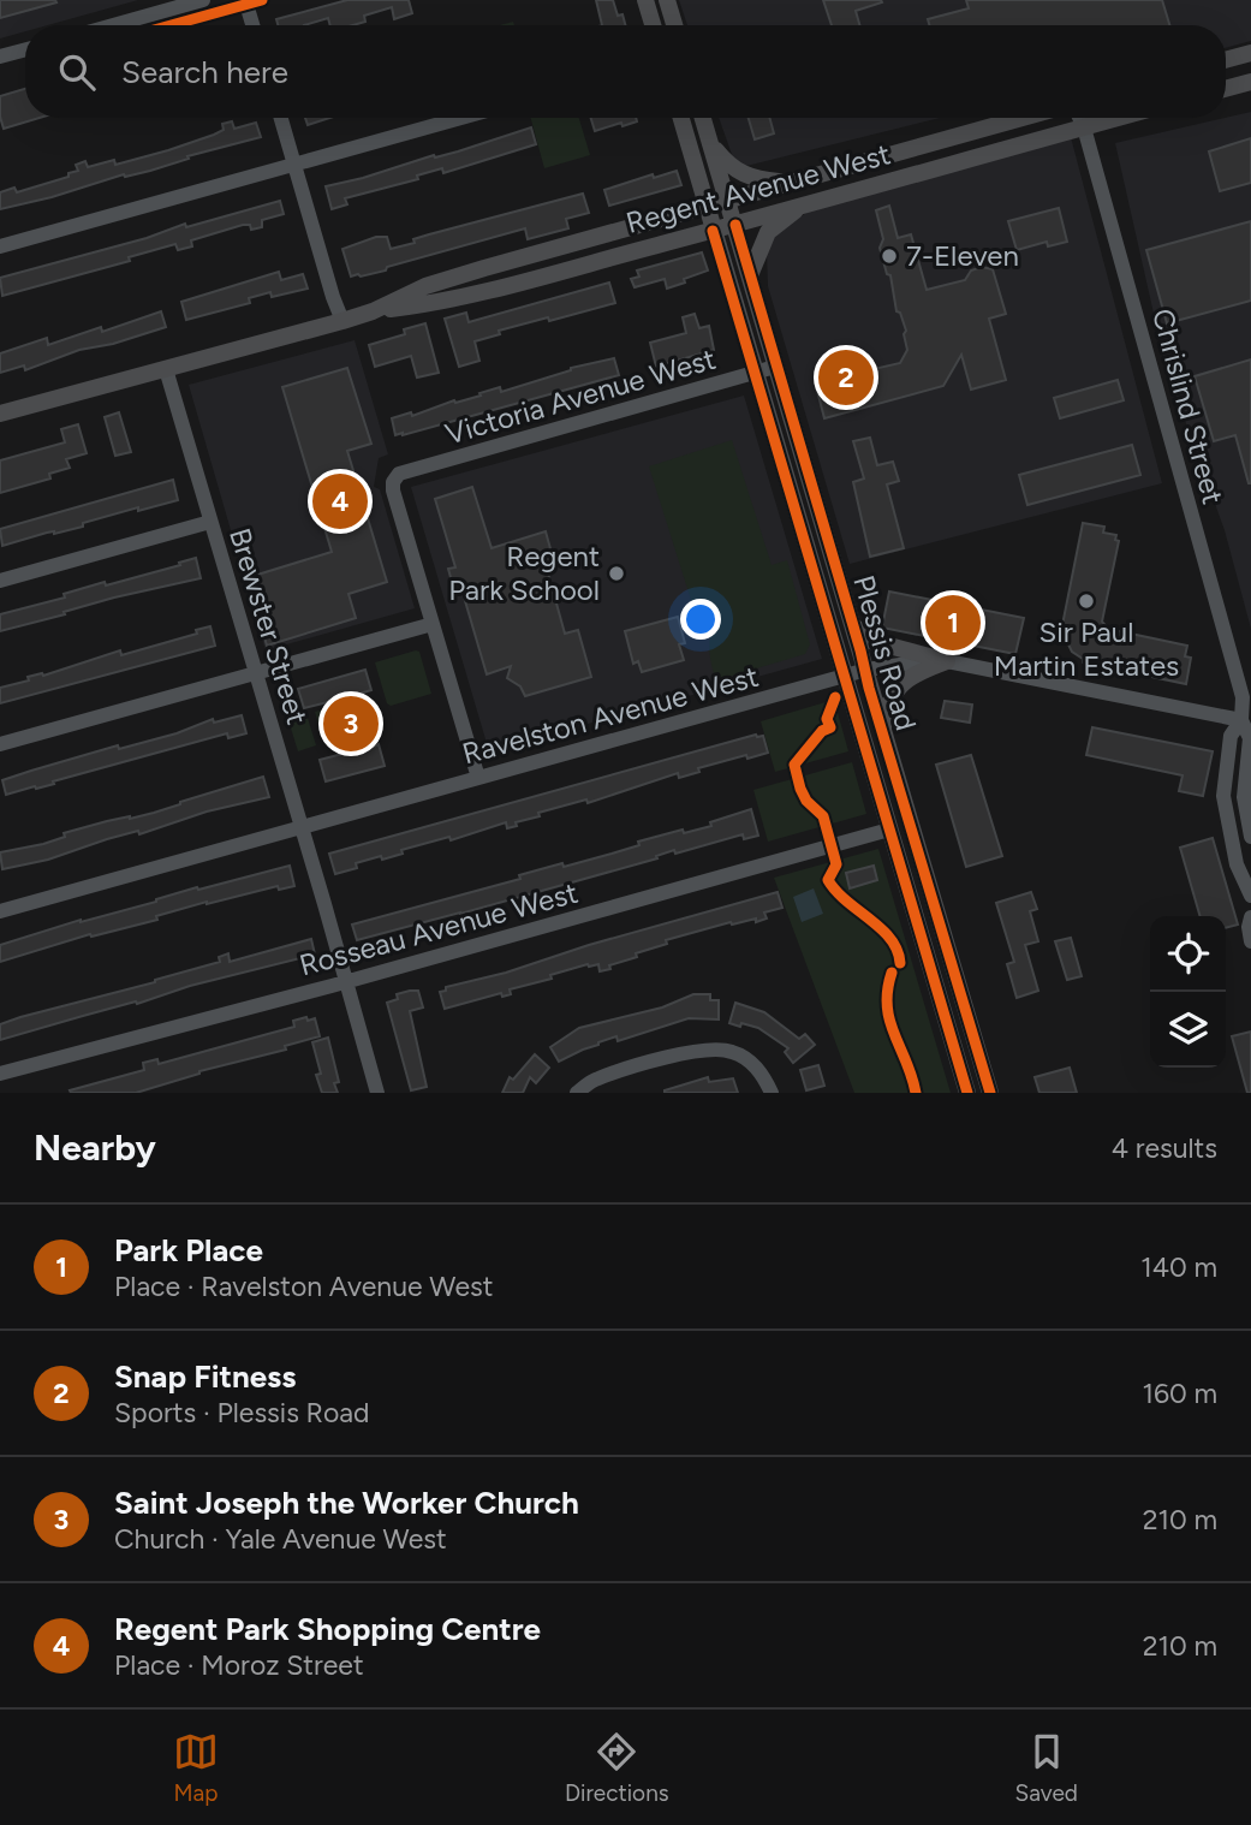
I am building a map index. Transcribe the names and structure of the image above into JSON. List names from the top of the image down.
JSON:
{
  "streets": {
    "main road": ["Regent Avenue West", "Plessis Road"],
    "street": [
      "Victoria Avenue West",
      "Chrislind Street",
      "Brewster Street",
      "Ravelston Avenue West",
      "Rosseau Avenue West"
    ]
  },
  "crossings": [
    ["Regent Avenue West", "Chrislind Street"],
    ["Regent Avenue West", "Brewster Street"],
    ["Regent Avenue West", "Plessis Road"],
    ["Victoria Avenue West", "Plessis Road"],
    ["Chrislind Street", "Ravelston Avenue West"],
    ["Brewster Street", "Ravelston Avenue West"],
    ["Brewster Street", "Rosseau Avenue West"],
    ["Plessis Road", "Ravelston Avenue West"],
    ["Plessis Road", "Rosseau Avenue West"]
  ],
  "places": ["7-Eleven", "Regent Park School", "Sir Paul Martin Estates"],
  "page": {
    "search": "Search here",
    "pins": [
      "2",
      "4",
      "1",
      "3"
    ],
    "heading": ["Nearby", "4 results"],
    "list": [
      {
        "mark": "1",
        "name": "Park Place",
        "note": "Place · Ravelston Avenue West",
        "value": "140 m"
      },
      {
        "mark": "2",
        "name": "Snap Fitness",
        "note": "Sports · Plessis Road",
        "value": "160 m"
      },
      {
        "mark": "3",
        "name": "Saint Joseph the Worker Church",
        "note": "Church · Yale Avenue West",
        "value": "210 m"
      },
      {
        "mark": "4",
        "name": "Regent Park Shopping Centre",
        "note": "Place · Moroz Street",
        "value": "210 m"
      }
    ],
    "nav": ["Map", "Directions", "Saved"]
  }
}
